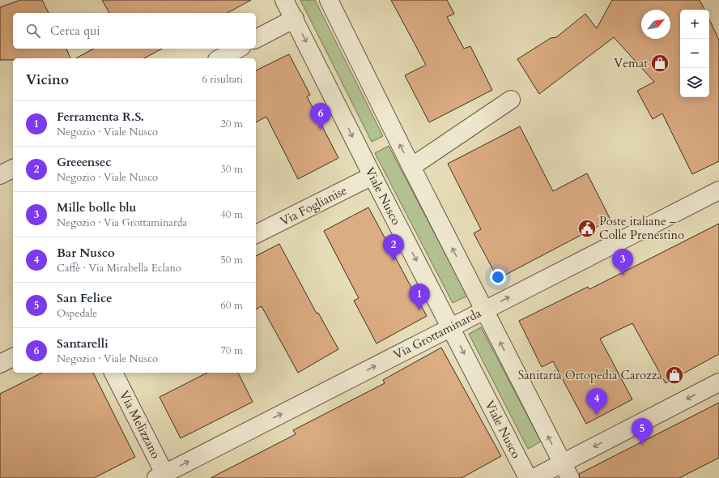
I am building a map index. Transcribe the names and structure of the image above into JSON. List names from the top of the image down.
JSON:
{
  "streets": {
    "street": [
      "Viale Nusco",
      "Via Foglianise",
      "Via Grottaminarda",
      "Via Melizzano"
    ]
  },
  "crossings": [
    ["Viale Nusco", "Via Foglianise"],
    ["Viale Nusco", "Via Grottaminarda"],
    ["Via Grottaminarda", "Via Melizzano"]
  ],
  "one_way": ["Via Grottaminarda"],
  "places": {
    "shop": ["Vemat", "Sanitaria Ortopedia Carozza"],
    "public building": ["Poste italiane – Colle Prenestino"]
  },
  "north": "top right",
  "page": {
    "map_buttons": ["+", "−"],
    "search": "Cerca qui",
    "heading": ["Vicino", "6 risultati"],
    "list": [
      {
        "mark": "1",
        "name": "Ferramenta R.S.",
        "note": "Negozio · Viale Nusco",
        "value": "20 m"
      },
      {
        "mark": "2",
        "name": "Greeensec",
        "note": "Negozio · Viale Nusco",
        "value": "30 m"
      },
      {
        "mark": "3",
        "name": "Mille bolle blu",
        "note": "Negozio · Via Grottaminarda",
        "value": "40 m"
      },
      {
        "mark": "4",
        "name": "Bar Nusco",
        "note": "Caffè · Via Mirabella Eclano",
        "value": "50 m"
      },
      {
        "mark": "5",
        "name": "San Felice",
        "note": "Ospedale",
        "value": "60 m"
      },
      {
        "mark": "6",
        "name": "Santarelli",
        "note": "Negozio · Viale Nusco",
        "value": "70 m"
      }
    ],
    "pins": [
      "6",
      "2",
      "3",
      "1",
      "4",
      "5"
    ]
  }
}
